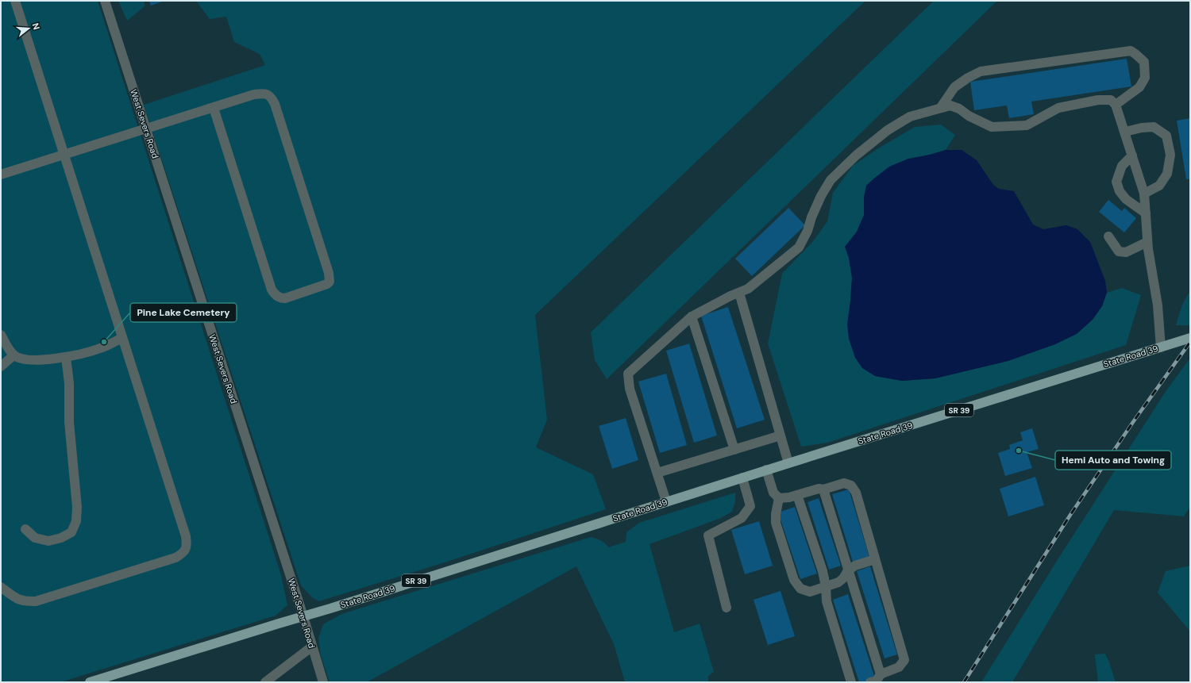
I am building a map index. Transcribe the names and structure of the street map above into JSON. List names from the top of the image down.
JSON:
{
  "streets": {
    "main road": ["State Road 39", "SR 39"],
    "street": ["West Severs Road"]
  },
  "crossings": [
    ["West Severs Road", "State Road 39"]
  ],
  "places": ["Pine Lake Cemetery", "Hemi Auto and Towing"],
  "north": "right"
}
